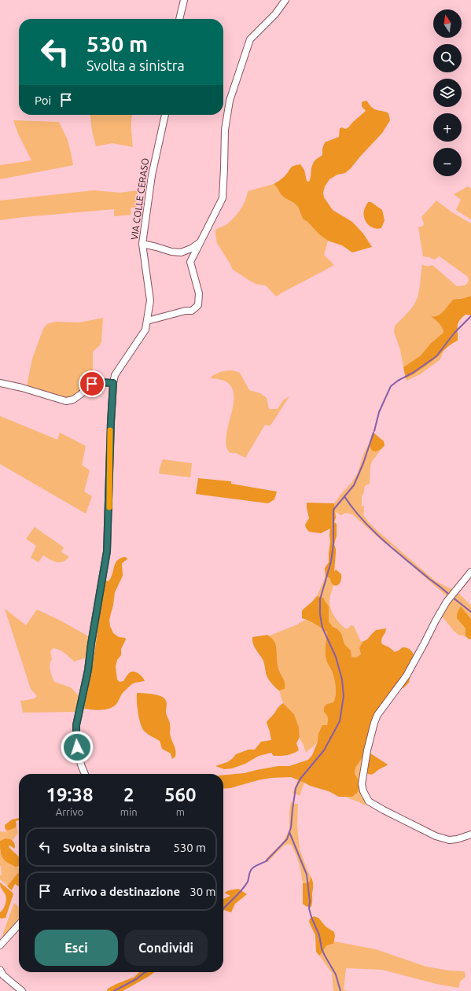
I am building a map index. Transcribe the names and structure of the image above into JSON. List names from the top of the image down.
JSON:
{
  "streets": {
    "street": ["VIA COLLE CERASO"]
  },
  "north": "top",
  "page": {
    "map_buttons": ["+", "−"],
    "turn": ["530 m", "Svolta a sinistra"],
    "then": "Poi",
    "eta": [
      "19:38",
      "Arrivo",
      "2",
      "min",
      "560",
      "m"
    ],
    "list": [
      {
        "name": "Svolta a sinistra",
        "value": "530 m"
      },
      {
        "name": "Arrivo a destinazione",
        "value": "30 m"
      }
    ],
    "buttons": ["Esci", "Condividi"]
  }
}
